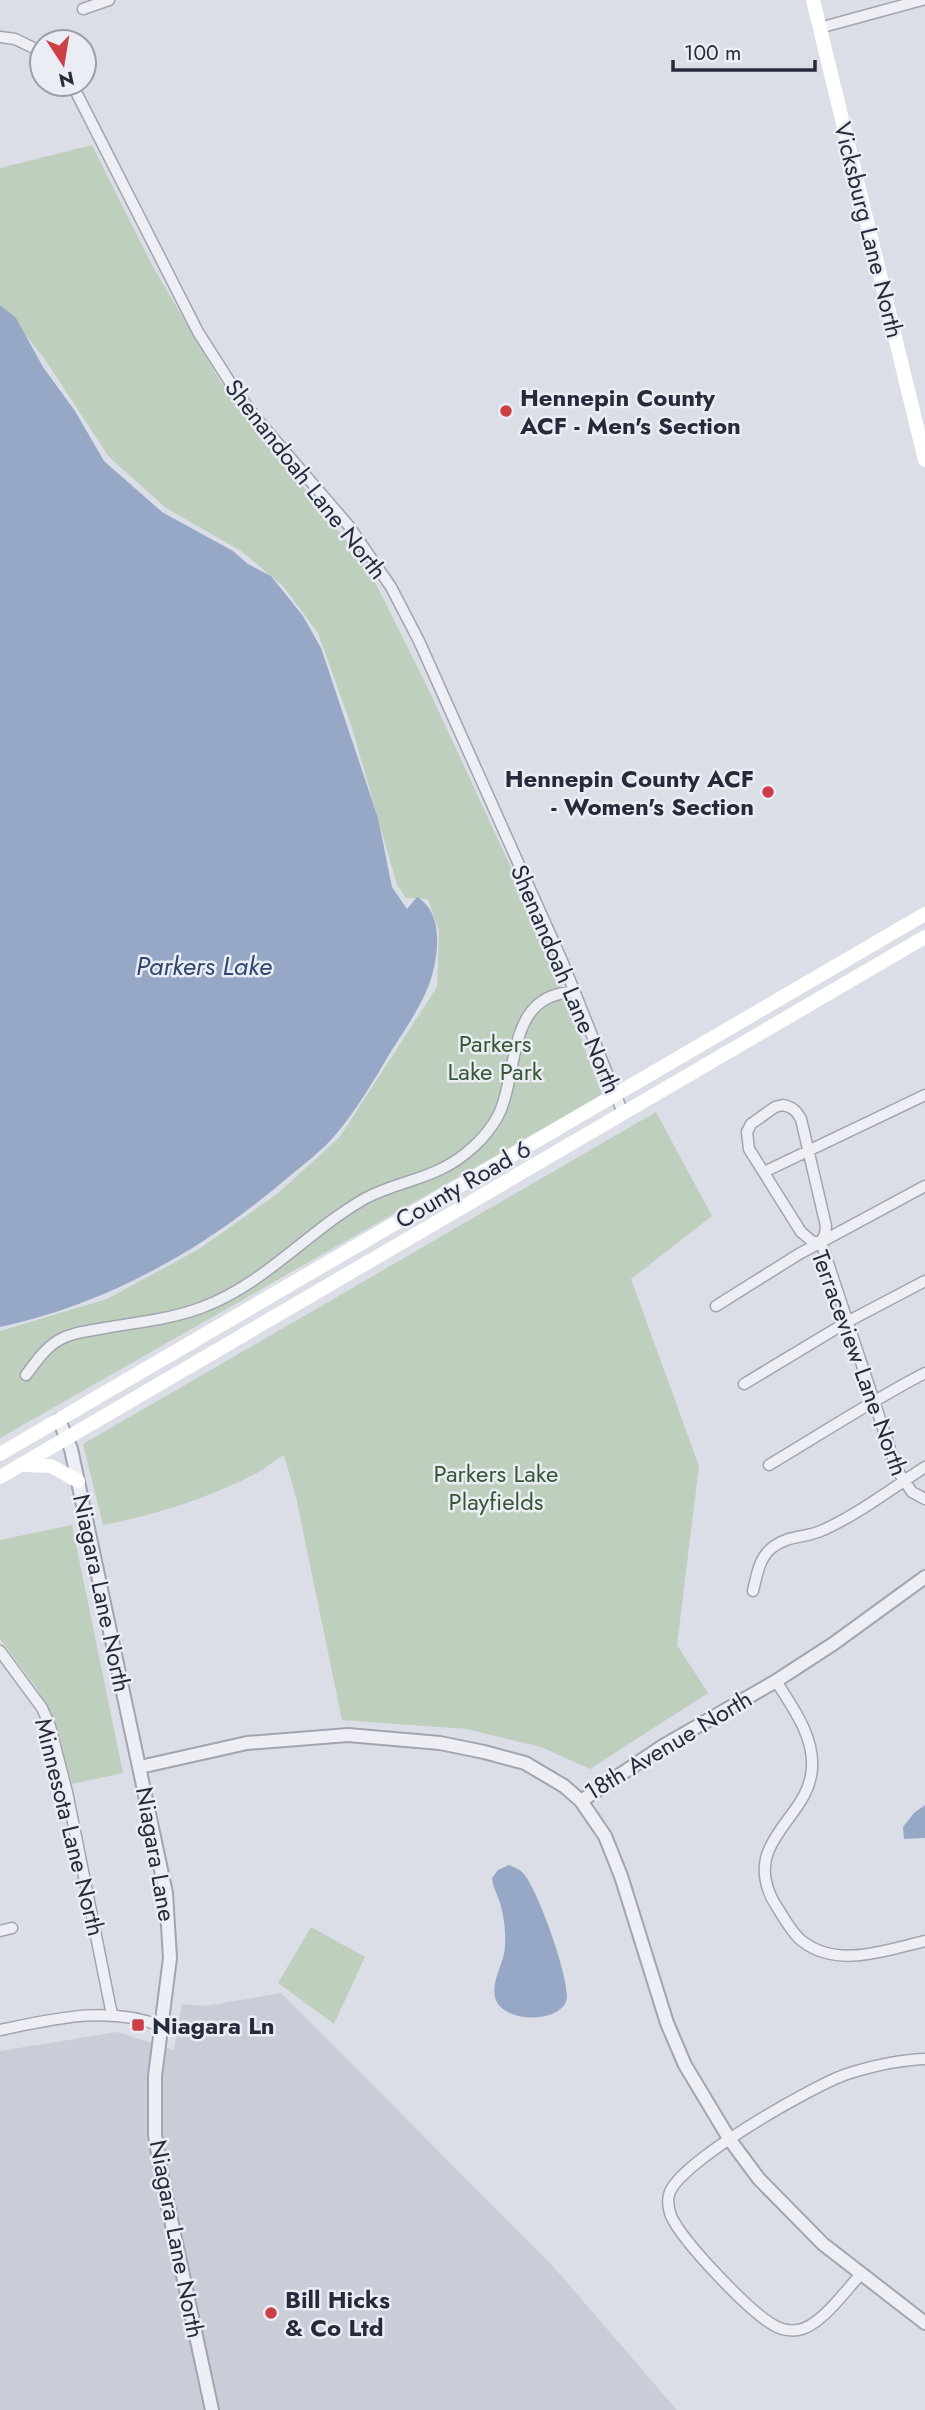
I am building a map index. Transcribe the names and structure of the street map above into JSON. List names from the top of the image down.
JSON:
{
  "streets": {
    "main road": ["Vicksburg Lane North", "County Road 6"],
    "street": [
      "Shenandoah Lane North",
      "Terraceview Lane North",
      "Niagara Lane North",
      "18th Avenue North",
      "Minnesota Lane North",
      "Niagara Lane"
    ]
  },
  "crossings": [
    ["Shenandoah Lane North", "County Road 6"],
    ["County Road 6", "Niagara Lane North"],
    ["Niagara Lane North", "18th Avenue North"],
    ["Niagara Lane North", "Niagara Lane"],
    ["18th Avenue North", "Niagara Lane"]
  ],
  "water": ["Parkers Lake"],
  "parks": ["Parkers Lake Park", "Parkers Lake Playfields"],
  "places": {
    "other": ["Hennepin County ACF - Men's Section", "Hennepin County ACF - Women's Section", "Bill Hicks & Co Ltd"],
    "transit": ["Niagara Ln"]
  },
  "scale_bar": "100 m",
  "north": "bottom"
}
